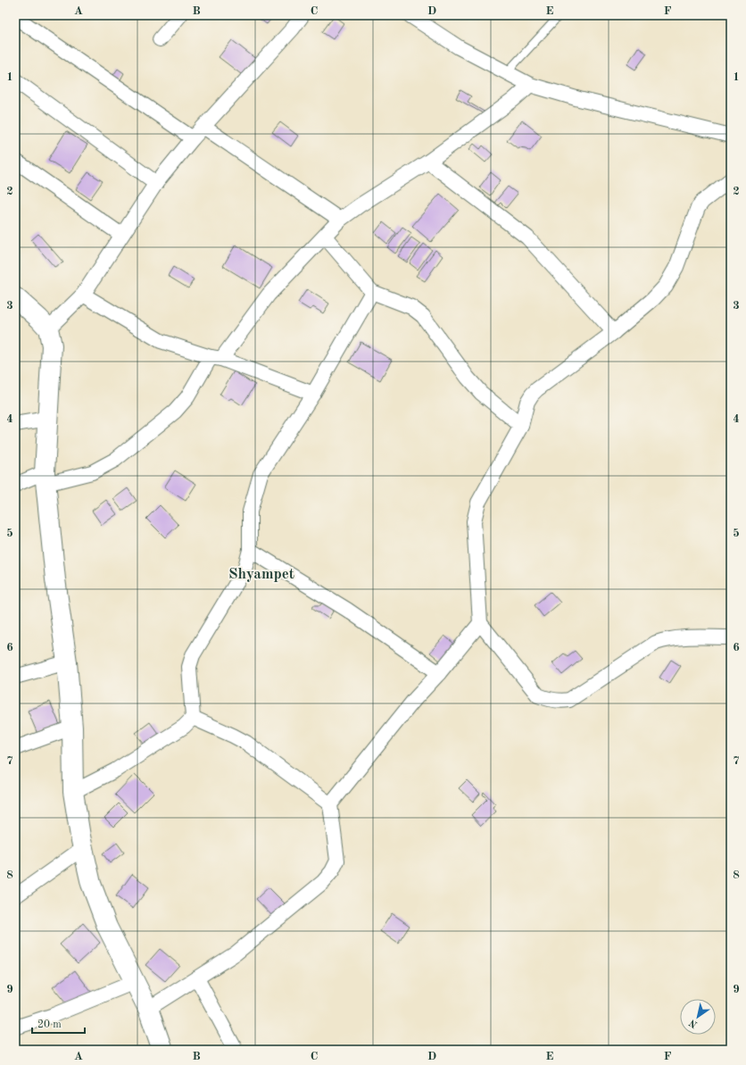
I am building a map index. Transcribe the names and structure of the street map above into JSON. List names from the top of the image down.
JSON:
{
  "districts": ["Shyampet"],
  "scale_bar": "20 m",
  "north": "bottom left",
  "grid": {
    "columns": [
      "A",
      "B",
      "C",
      "D",
      "E",
      "F"
    ],
    "rows": [
      "1",
      "2",
      "3",
      "4",
      "5",
      "6",
      "7",
      "8",
      "9"
    ]
  }
}
